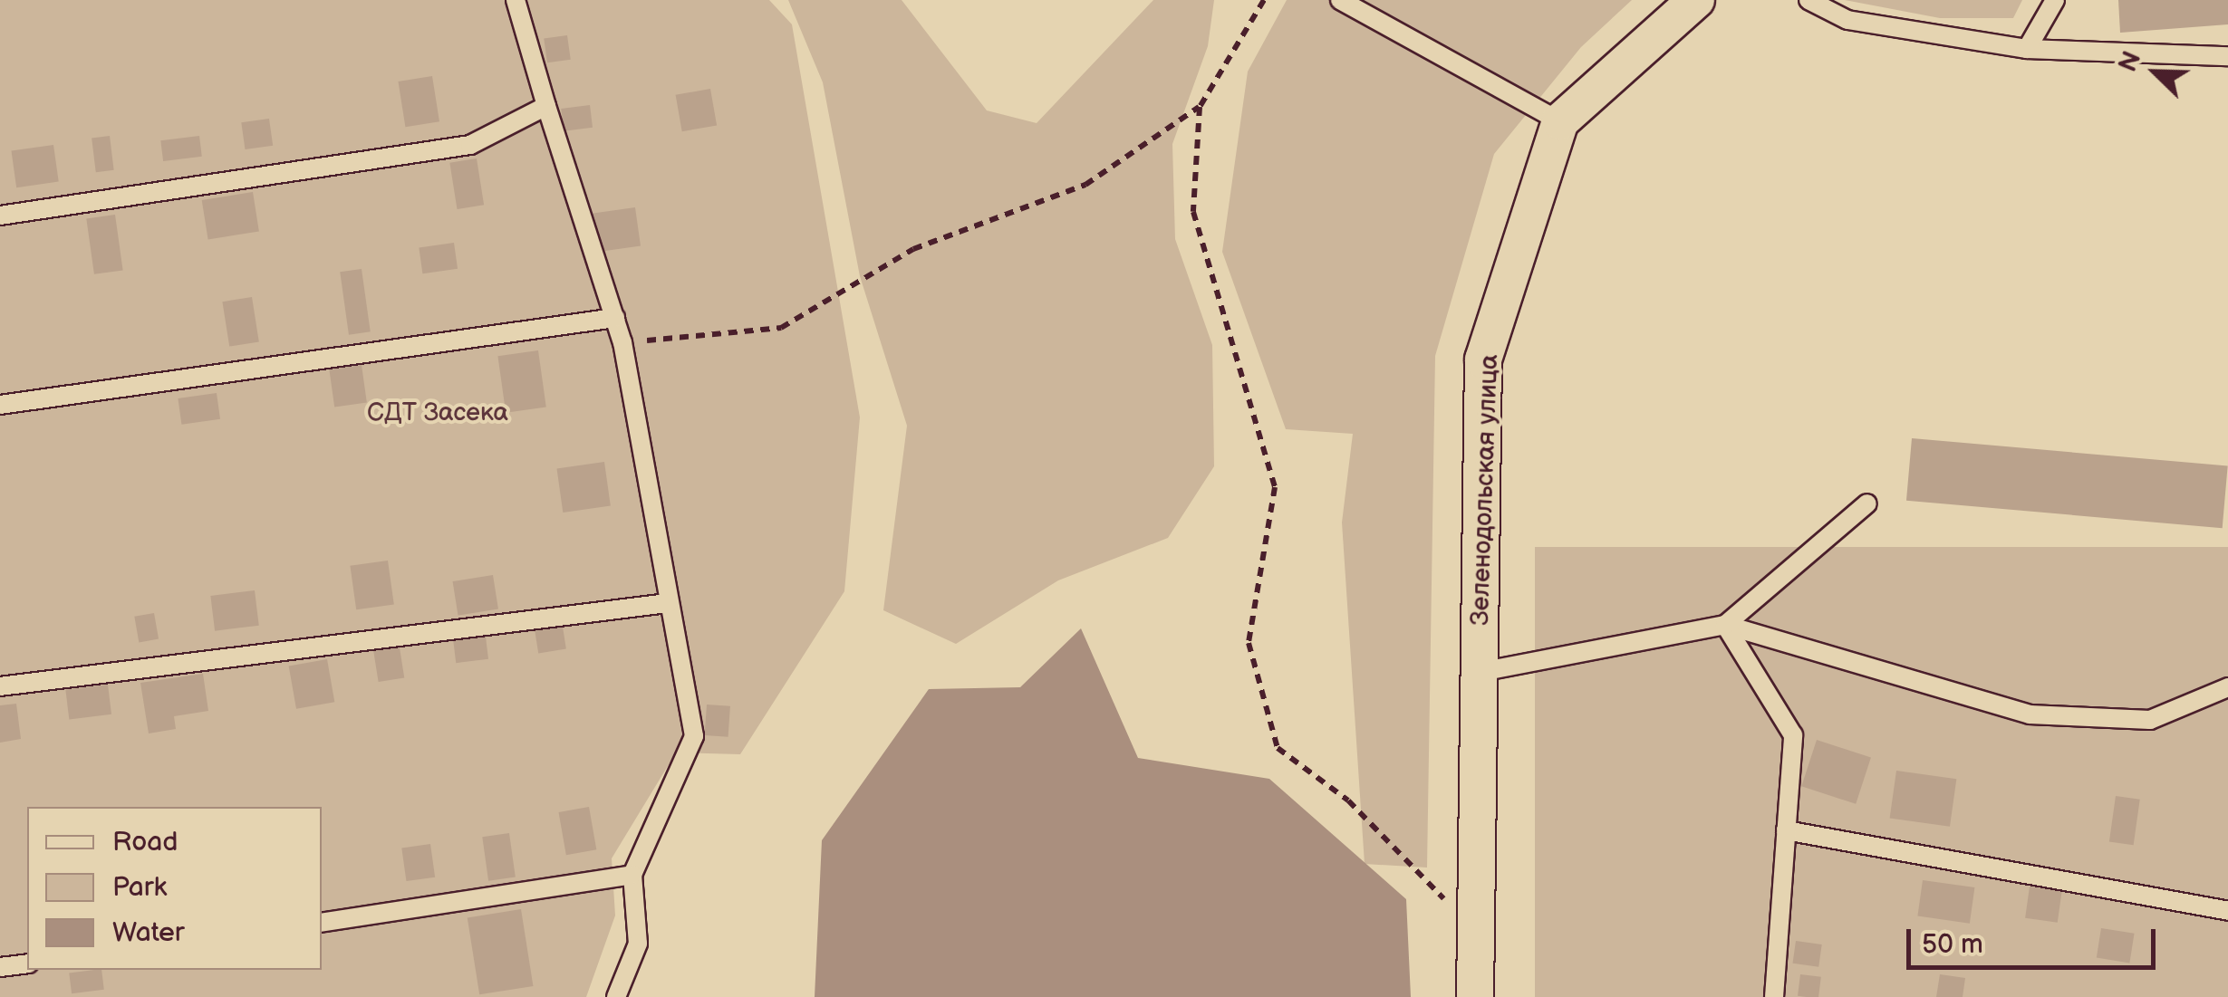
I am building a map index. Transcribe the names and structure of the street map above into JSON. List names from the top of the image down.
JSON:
{
  "streets": {
    "street": ["Зеленодольская улица"]
  },
  "parks": ["СДТ Засека"],
  "legend": ["Road", "Park", "Water"],
  "scale_bar": "50 m",
  "north": "top left"
}
